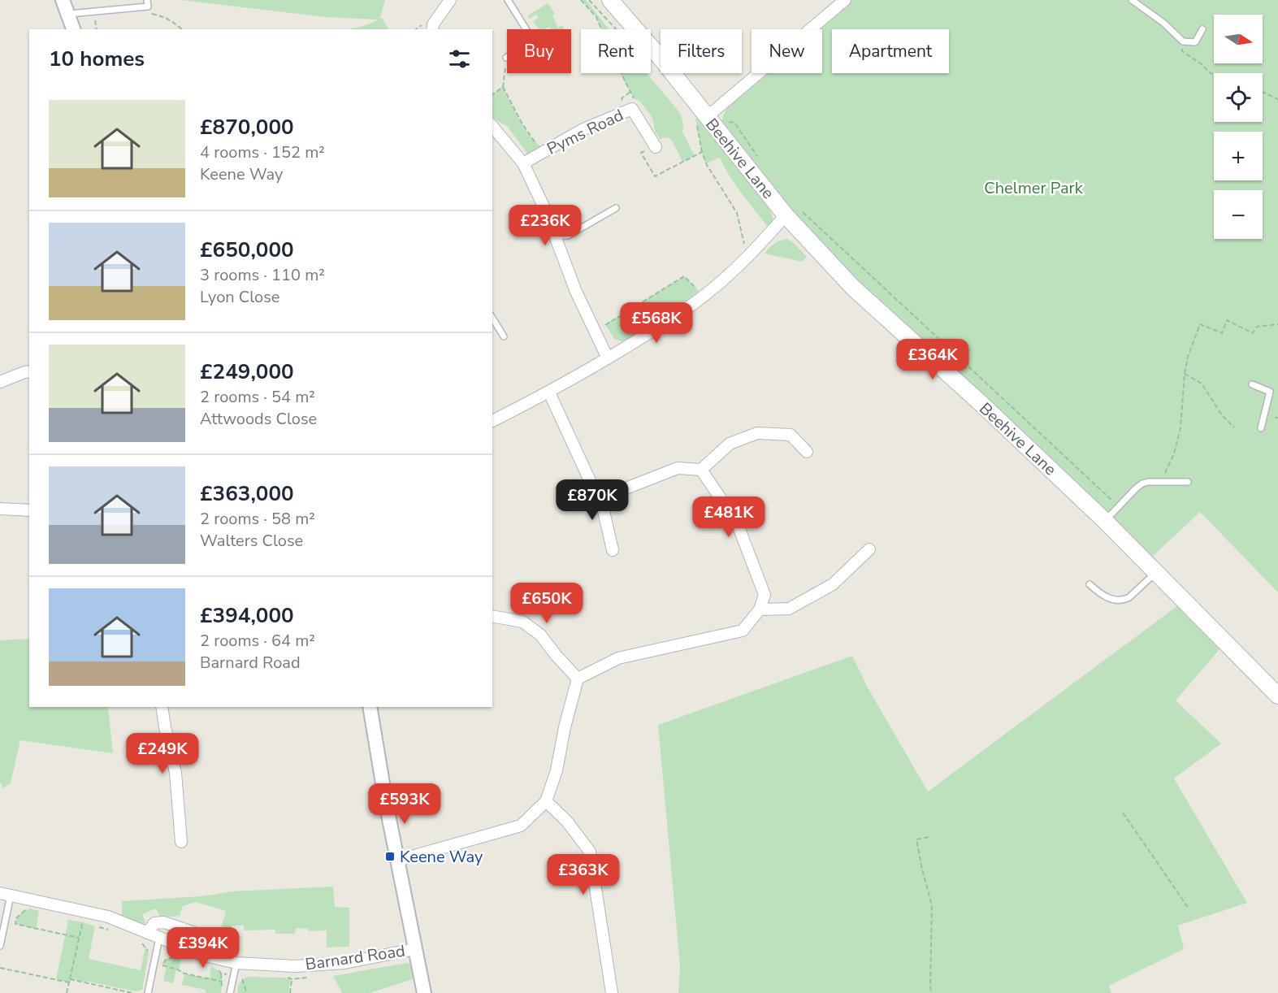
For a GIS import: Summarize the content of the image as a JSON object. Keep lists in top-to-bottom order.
{
  "streets": {
    "main road": ["Beehive Lane"],
    "street": ["Pyms Road", "Barnard Road"]
  },
  "parks": ["Chelmer Park"],
  "places": {
    "transit": ["Keene Way"]
  },
  "north": "right",
  "page": {
    "map_buttons": ["+", "−"],
    "chip": [
      "Buy",
      "Rent",
      "Filters",
      "New",
      "Apartment"
    ],
    "heading": "10 homes",
    "list": [
      {
        "name": "£870,000",
        "note": "4 rooms · 152 m² · Keene Way"
      },
      {
        "name": "£650,000",
        "note": "3 rooms · 110 m² · Lyon Close"
      },
      {
        "name": "£249,000",
        "note": "2 rooms · 54 m² · Attwoods Close"
      },
      {
        "name": "£363,000",
        "note": "2 rooms · 58 m² · Walters Close"
      },
      {
        "name": "£394,000",
        "note": "2 rooms · 64 m² · Barnard Road"
      }
    ],
    "price": [
      "£236K",
      "£568K",
      "£364K",
      "£870K",
      "£481K",
      "£650K",
      "£249K",
      "£593K",
      "£363K",
      "£394K"
    ]
  }
}
